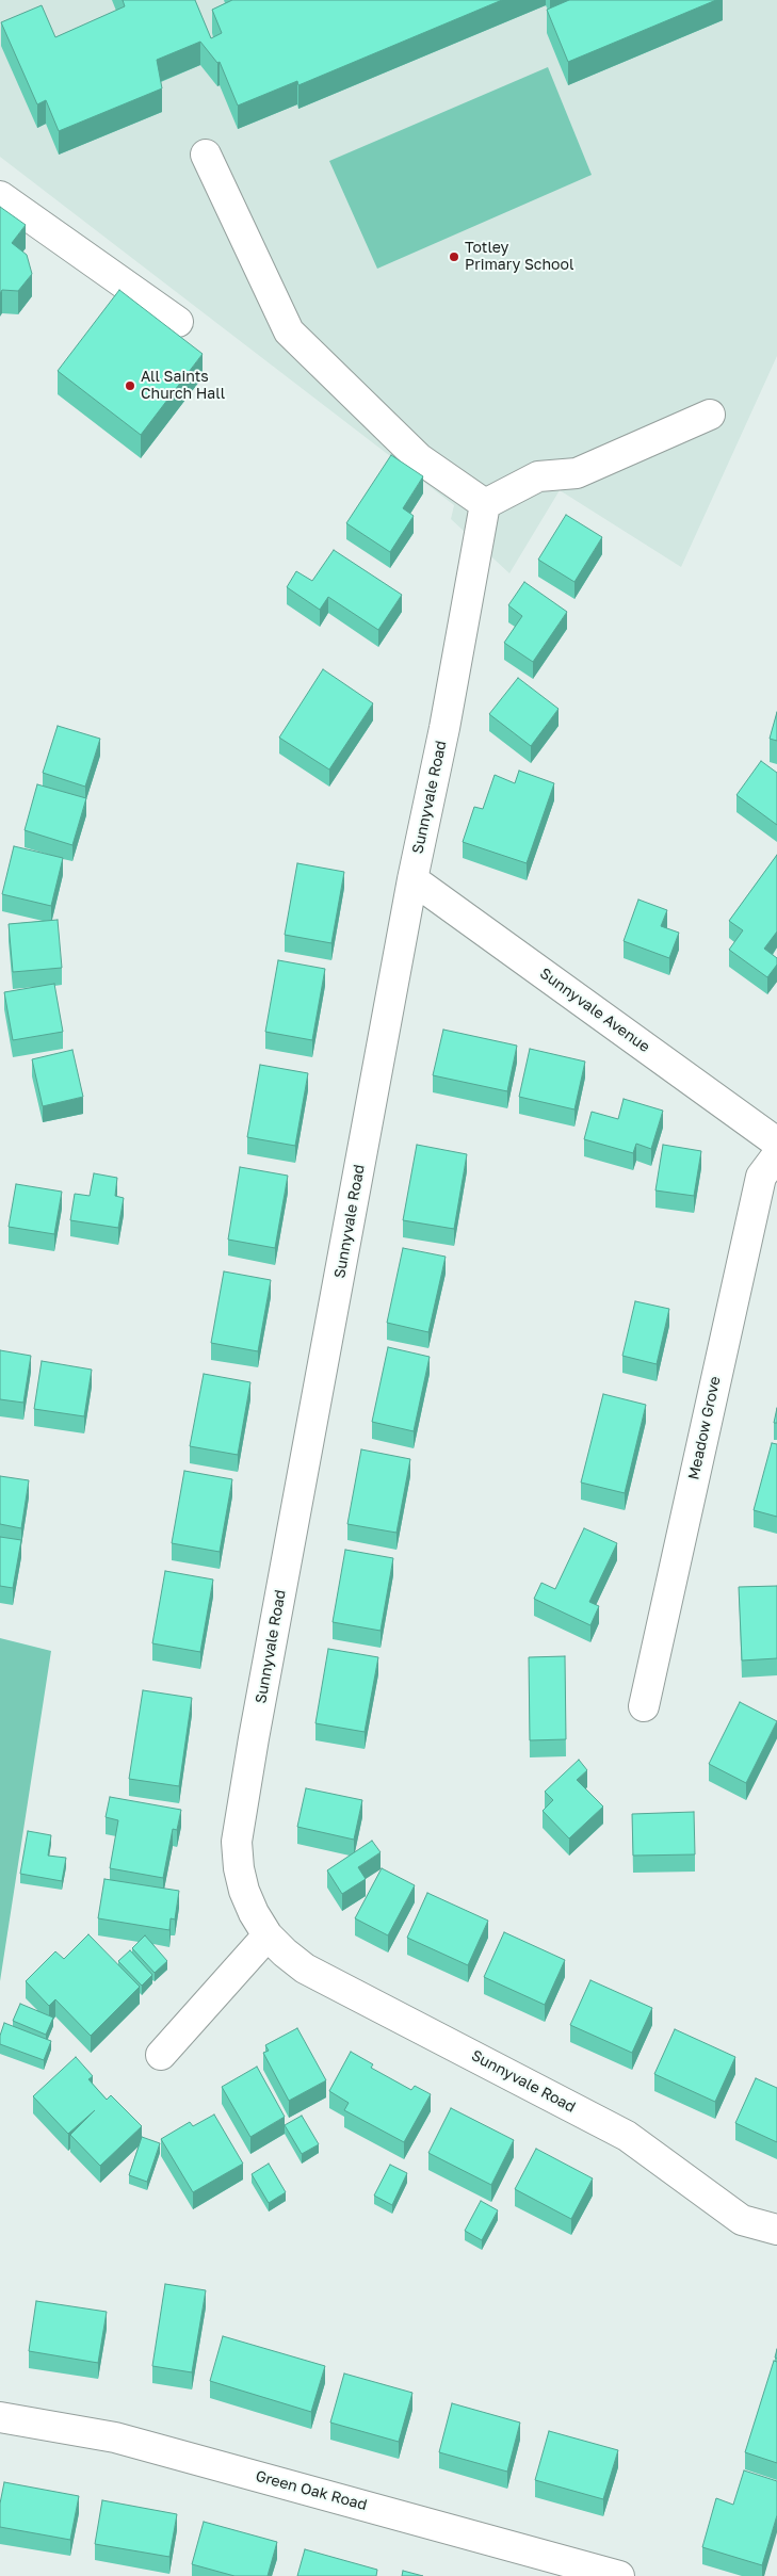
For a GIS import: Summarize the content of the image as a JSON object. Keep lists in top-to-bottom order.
{
  "streets": {
    "street": [
      "Sunnyvale Road",
      "Sunnyvale Avenue",
      "Meadow Grove",
      "Green Oak Road"
    ]
  },
  "crossings": [
    ["Sunnyvale Road", "Sunnyvale Avenue"]
  ],
  "places": ["Totley Primary School", "All Saints Church Hall"]
}
